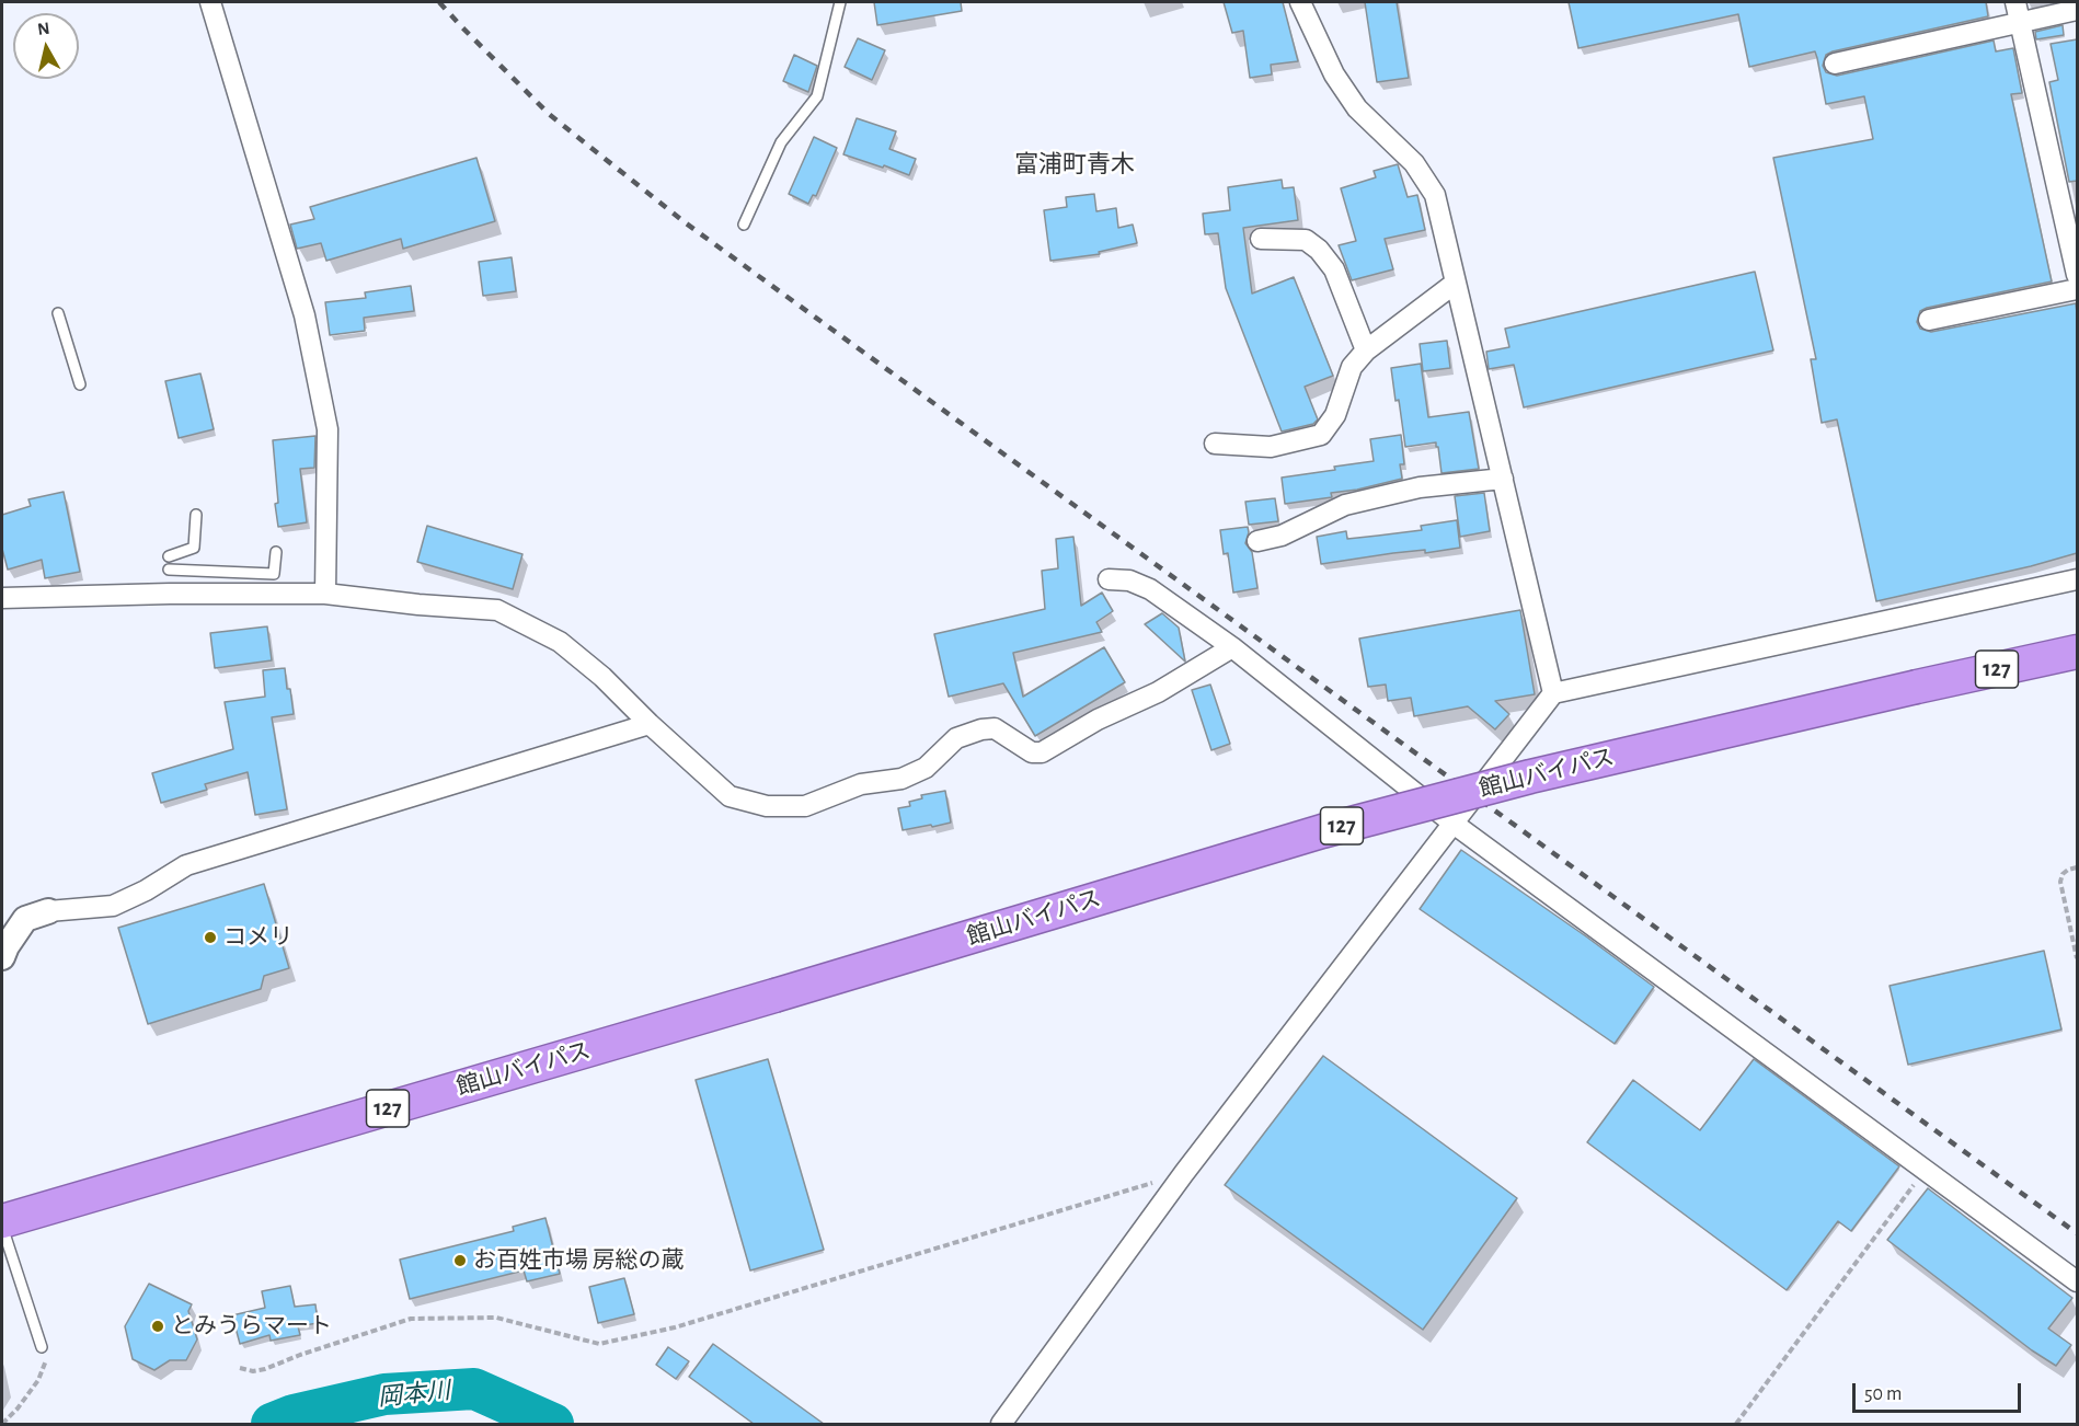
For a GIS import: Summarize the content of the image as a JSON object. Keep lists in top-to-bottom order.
{
  "streets": {
    "highway": ["127", "館山バイパス"]
  },
  "districts": ["富浦町青木"],
  "water": ["岡本川"],
  "places": ["コメリ", "お百姓市場 房総の蔵", "とみうらマート"],
  "scale_bar": "50 m",
  "north": "top"
}
